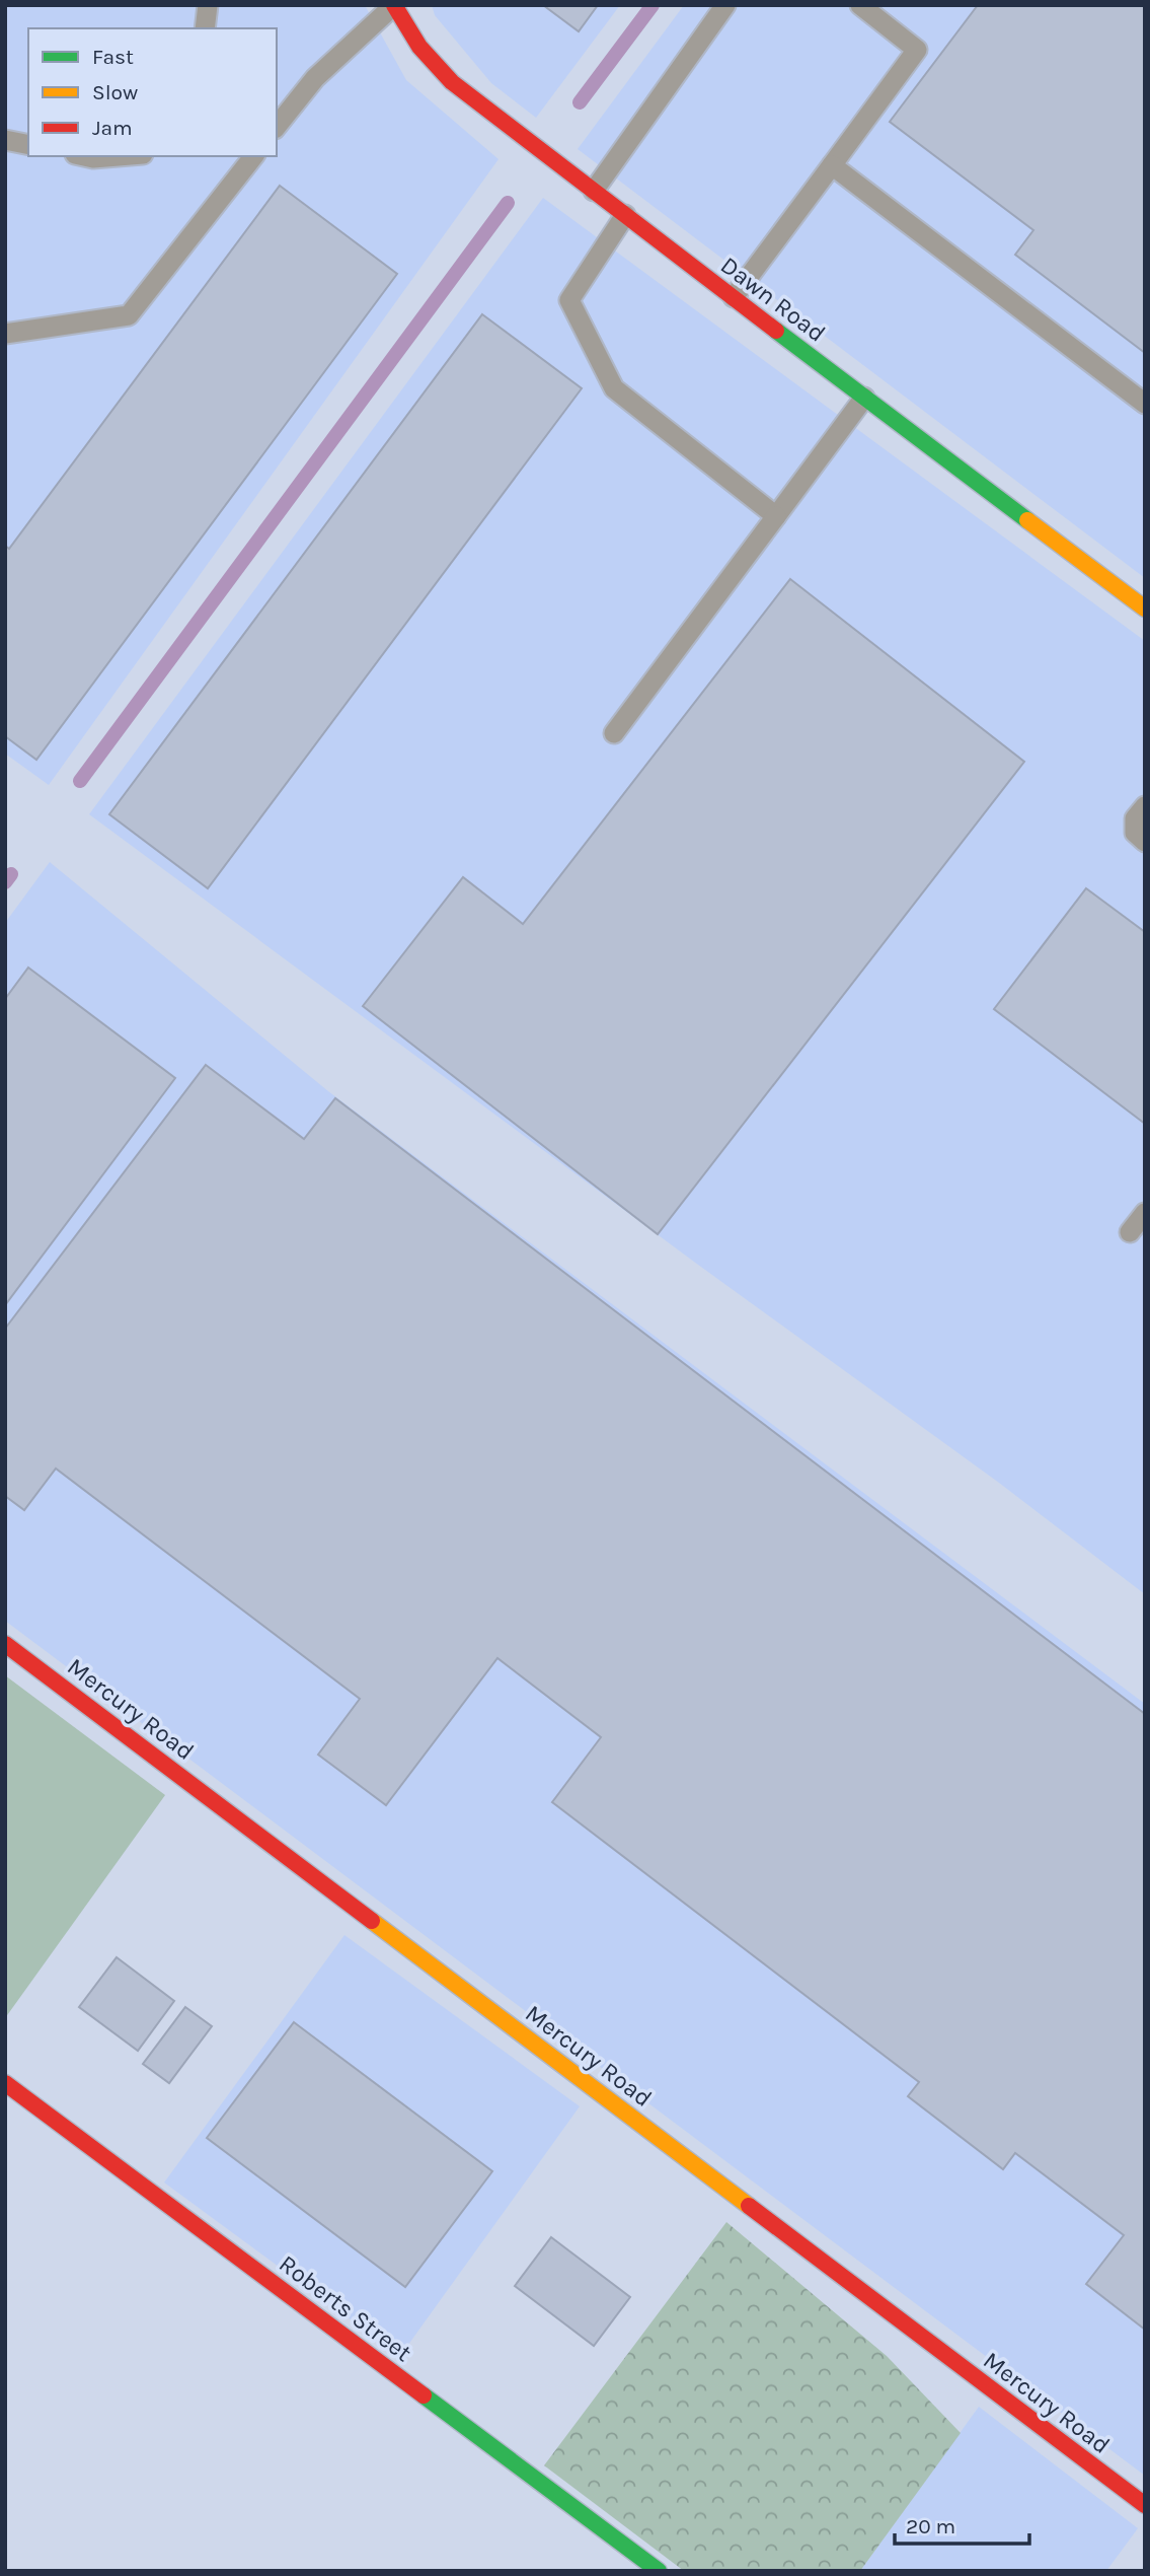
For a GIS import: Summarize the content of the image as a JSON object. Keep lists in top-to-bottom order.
{
  "streets": {
    "street": ["Dawn Road", "Mercury Road", "Roberts Street"]
  },
  "legend": ["Fast", "Slow", "Jam"],
  "scale_bar": "20 m"
}
